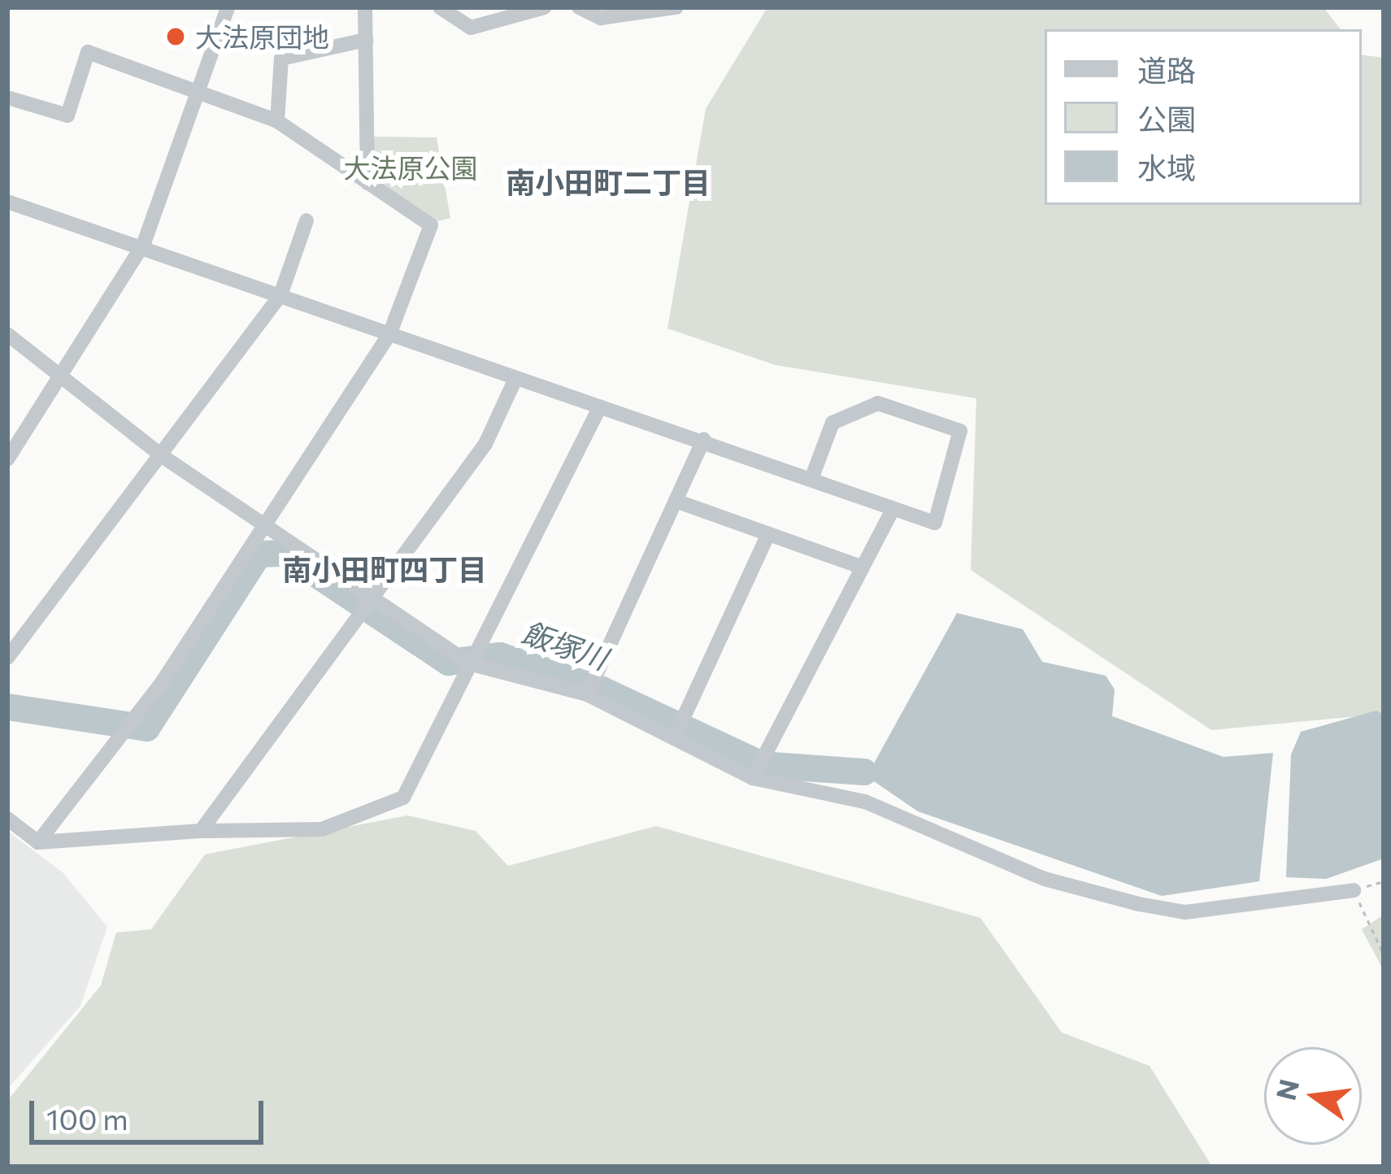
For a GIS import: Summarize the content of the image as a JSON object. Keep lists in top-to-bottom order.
{
  "districts": ["南小田町二丁目", "南小田町四丁目"],
  "water": ["飯塚川"],
  "parks": ["大法原公園"],
  "places": ["大法原団地"],
  "legend": ["道路", "公園", "水域"],
  "scale_bar": "100 m",
  "north": "left"
}
